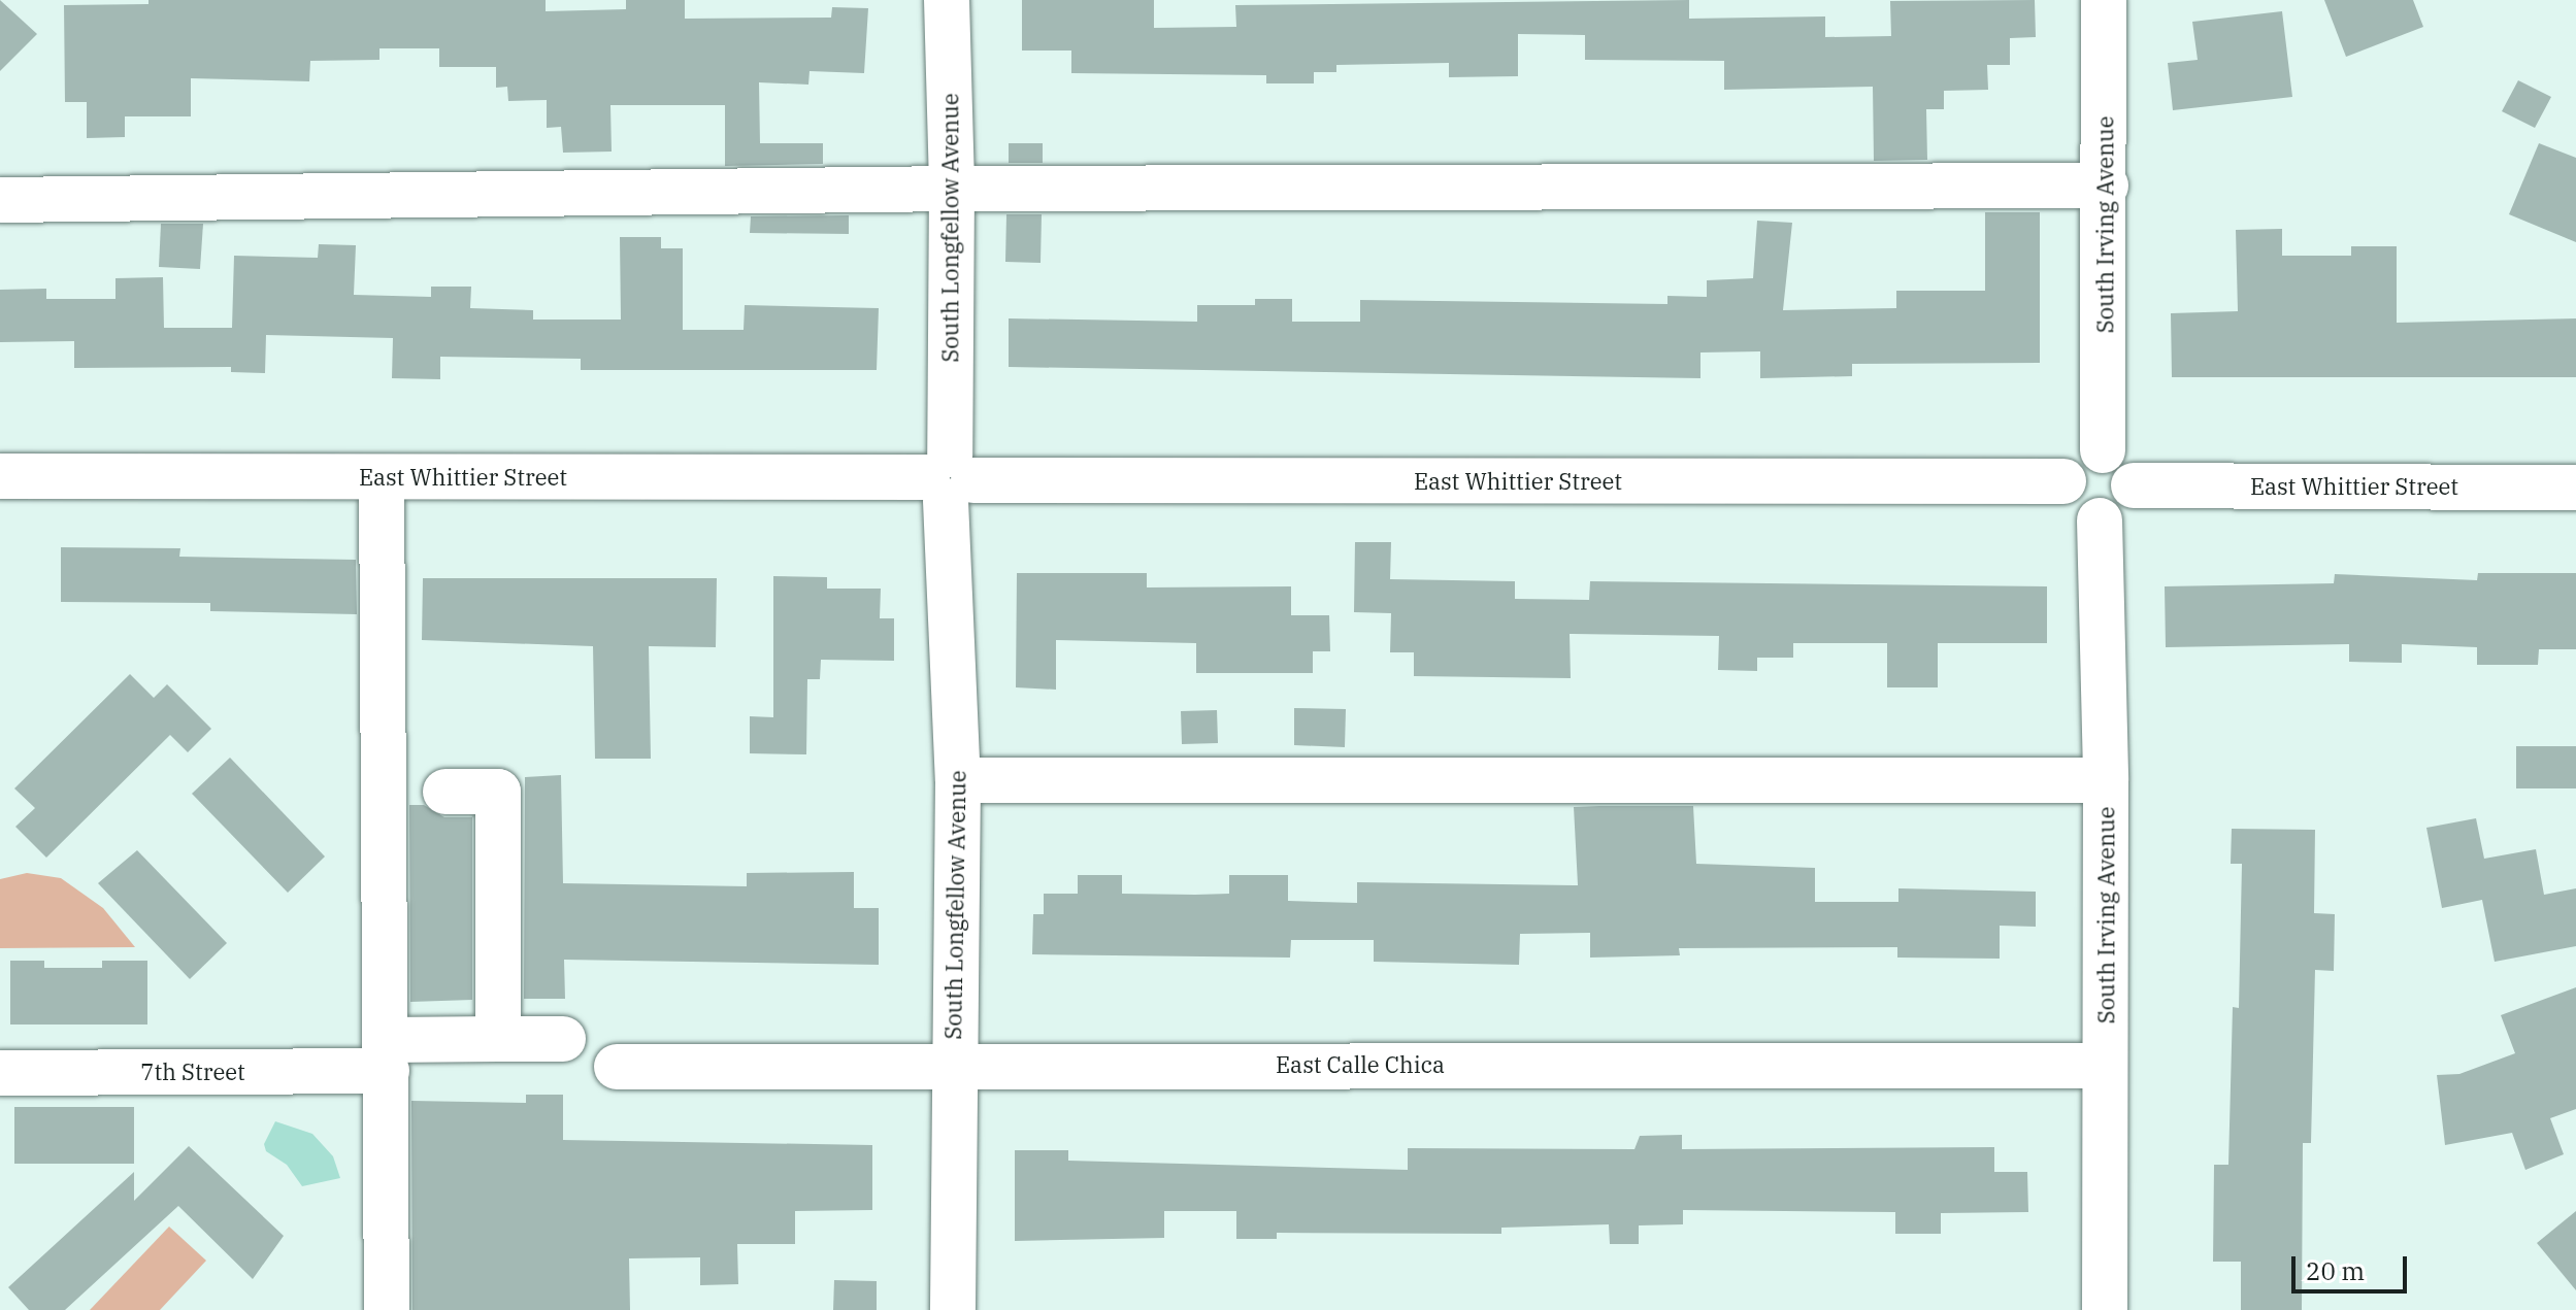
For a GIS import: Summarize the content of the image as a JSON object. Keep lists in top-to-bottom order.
{
  "streets": {
    "street": [
      "South Irving Avenue",
      "South Longfellow Avenue",
      "East Whittier Street",
      "East Calle Chica",
      "7th Street"
    ]
  },
  "crossings": [
    ["South Irving Avenue", "East Whittier Street"],
    ["South Irving Avenue", "East Calle Chica"],
    ["South Longfellow Avenue", "East Whittier Street"],
    ["South Longfellow Avenue", "East Calle Chica"]
  ],
  "scale_bar": "20 m"
}
